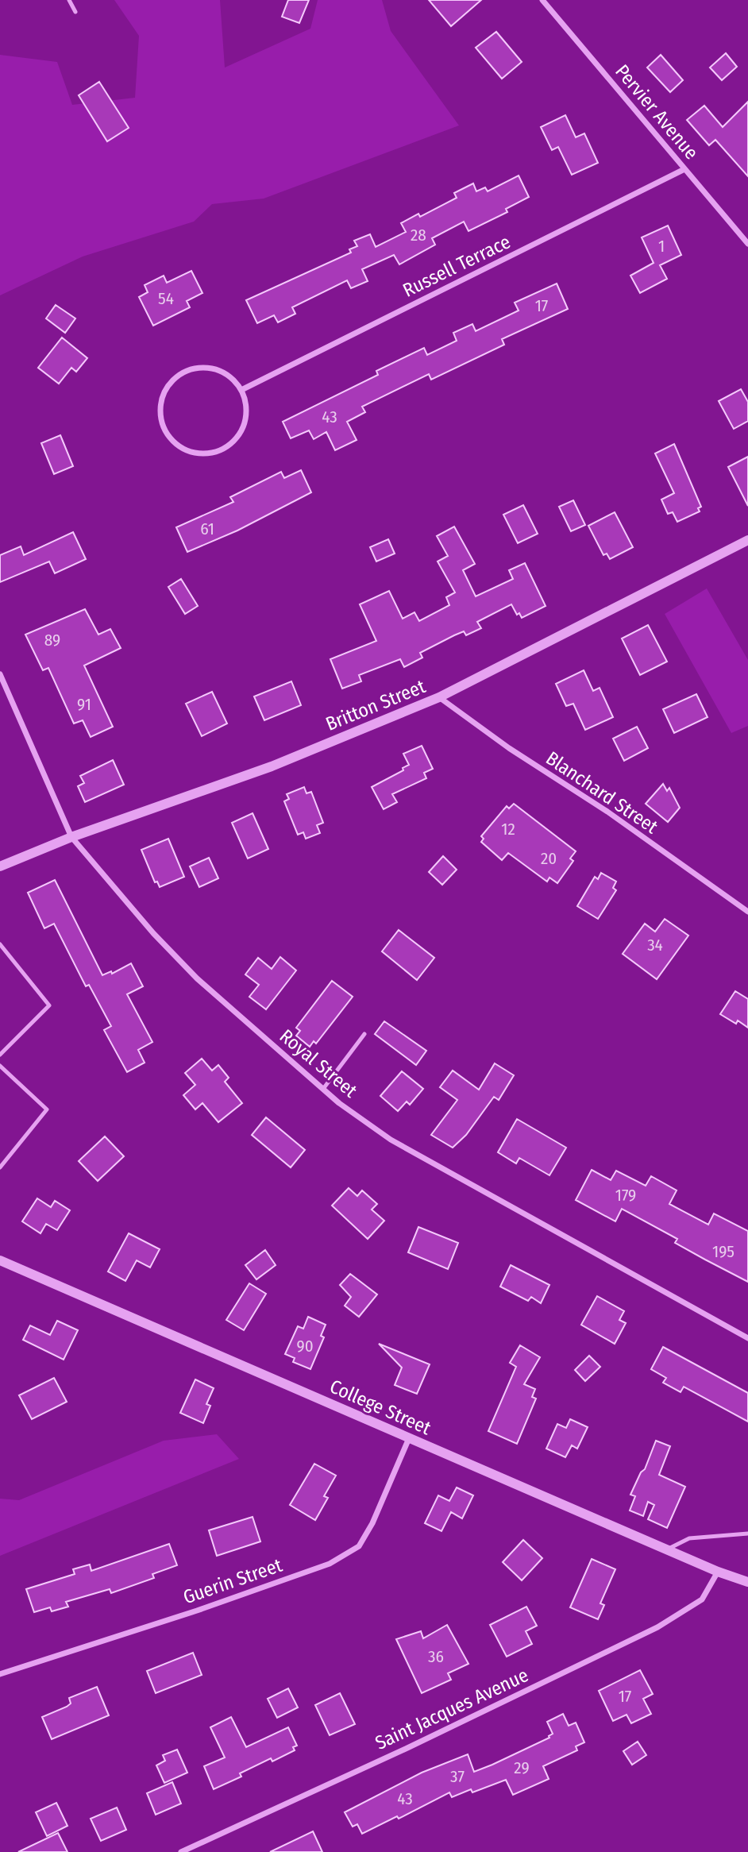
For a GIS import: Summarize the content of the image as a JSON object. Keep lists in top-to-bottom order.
{
  "streets": {
    "street": [
      "Pervier Avenue",
      "Russell Terrace",
      "Britton Street",
      "Blanchard Street",
      "Royal Street",
      "College Street",
      "Guerin Street",
      "Saint Jacques Avenue"
    ]
  },
  "crossings": [
    ["Pervier Avenue", "Russell Terrace"],
    ["Britton Street", "Blanchard Street"],
    ["Britton Street", "Royal Street"],
    ["College Street", "Guerin Street"],
    ["College Street", "Saint Jacques Avenue"]
  ],
  "house_numbers": [
    "28",
    "1",
    "54",
    "17",
    "43",
    "61",
    "89",
    "91",
    "12",
    "20",
    "34",
    "179",
    "195",
    "90",
    "36",
    "17",
    "29",
    "37",
    "43"
  ]
}
